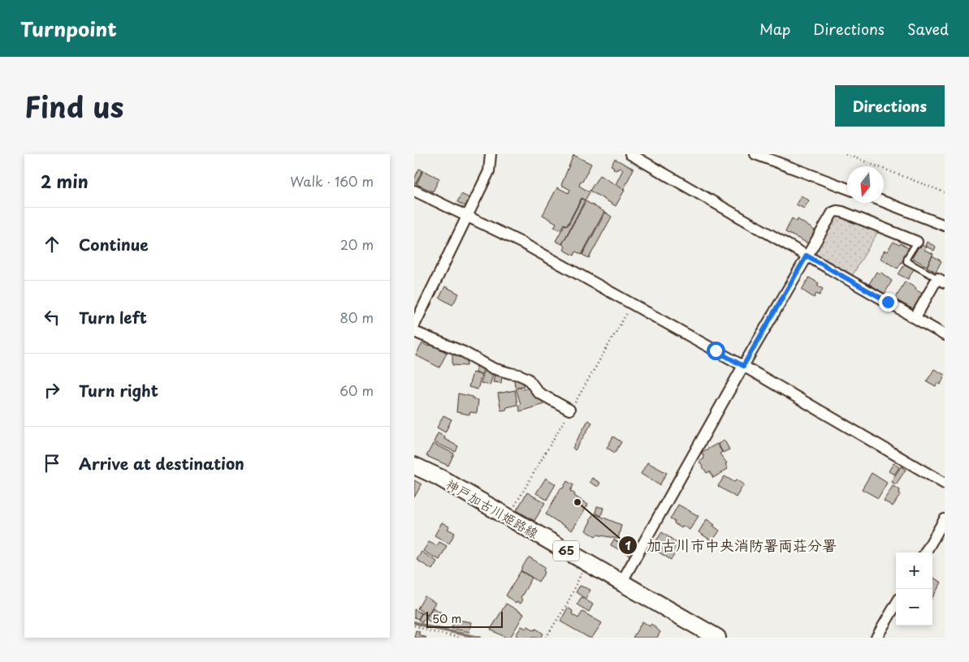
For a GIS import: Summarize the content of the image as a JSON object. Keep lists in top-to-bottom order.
{
  "streets": {
    "main road": ["神戸加古川姫路線", "65"]
  },
  "places": ["加古川市中央消防署両荘分署"],
  "scale_bar": "50 m",
  "north": "bottom",
  "page": {
    "header": "Turnpoint",
    "nav": ["Map", "Directions", "Saved"],
    "title": "Find us",
    "buttons": "Directions",
    "heading": ["2 min", "Walk · 160 m"],
    "list": [
      ["Continue", "20 m"],
      ["Turn left", "80 m"],
      ["Turn right", "60 m"],
      "Arrive at destination"
    ],
    "map_buttons": ["+", "−"],
    "scale": "50 m"
  }
}
